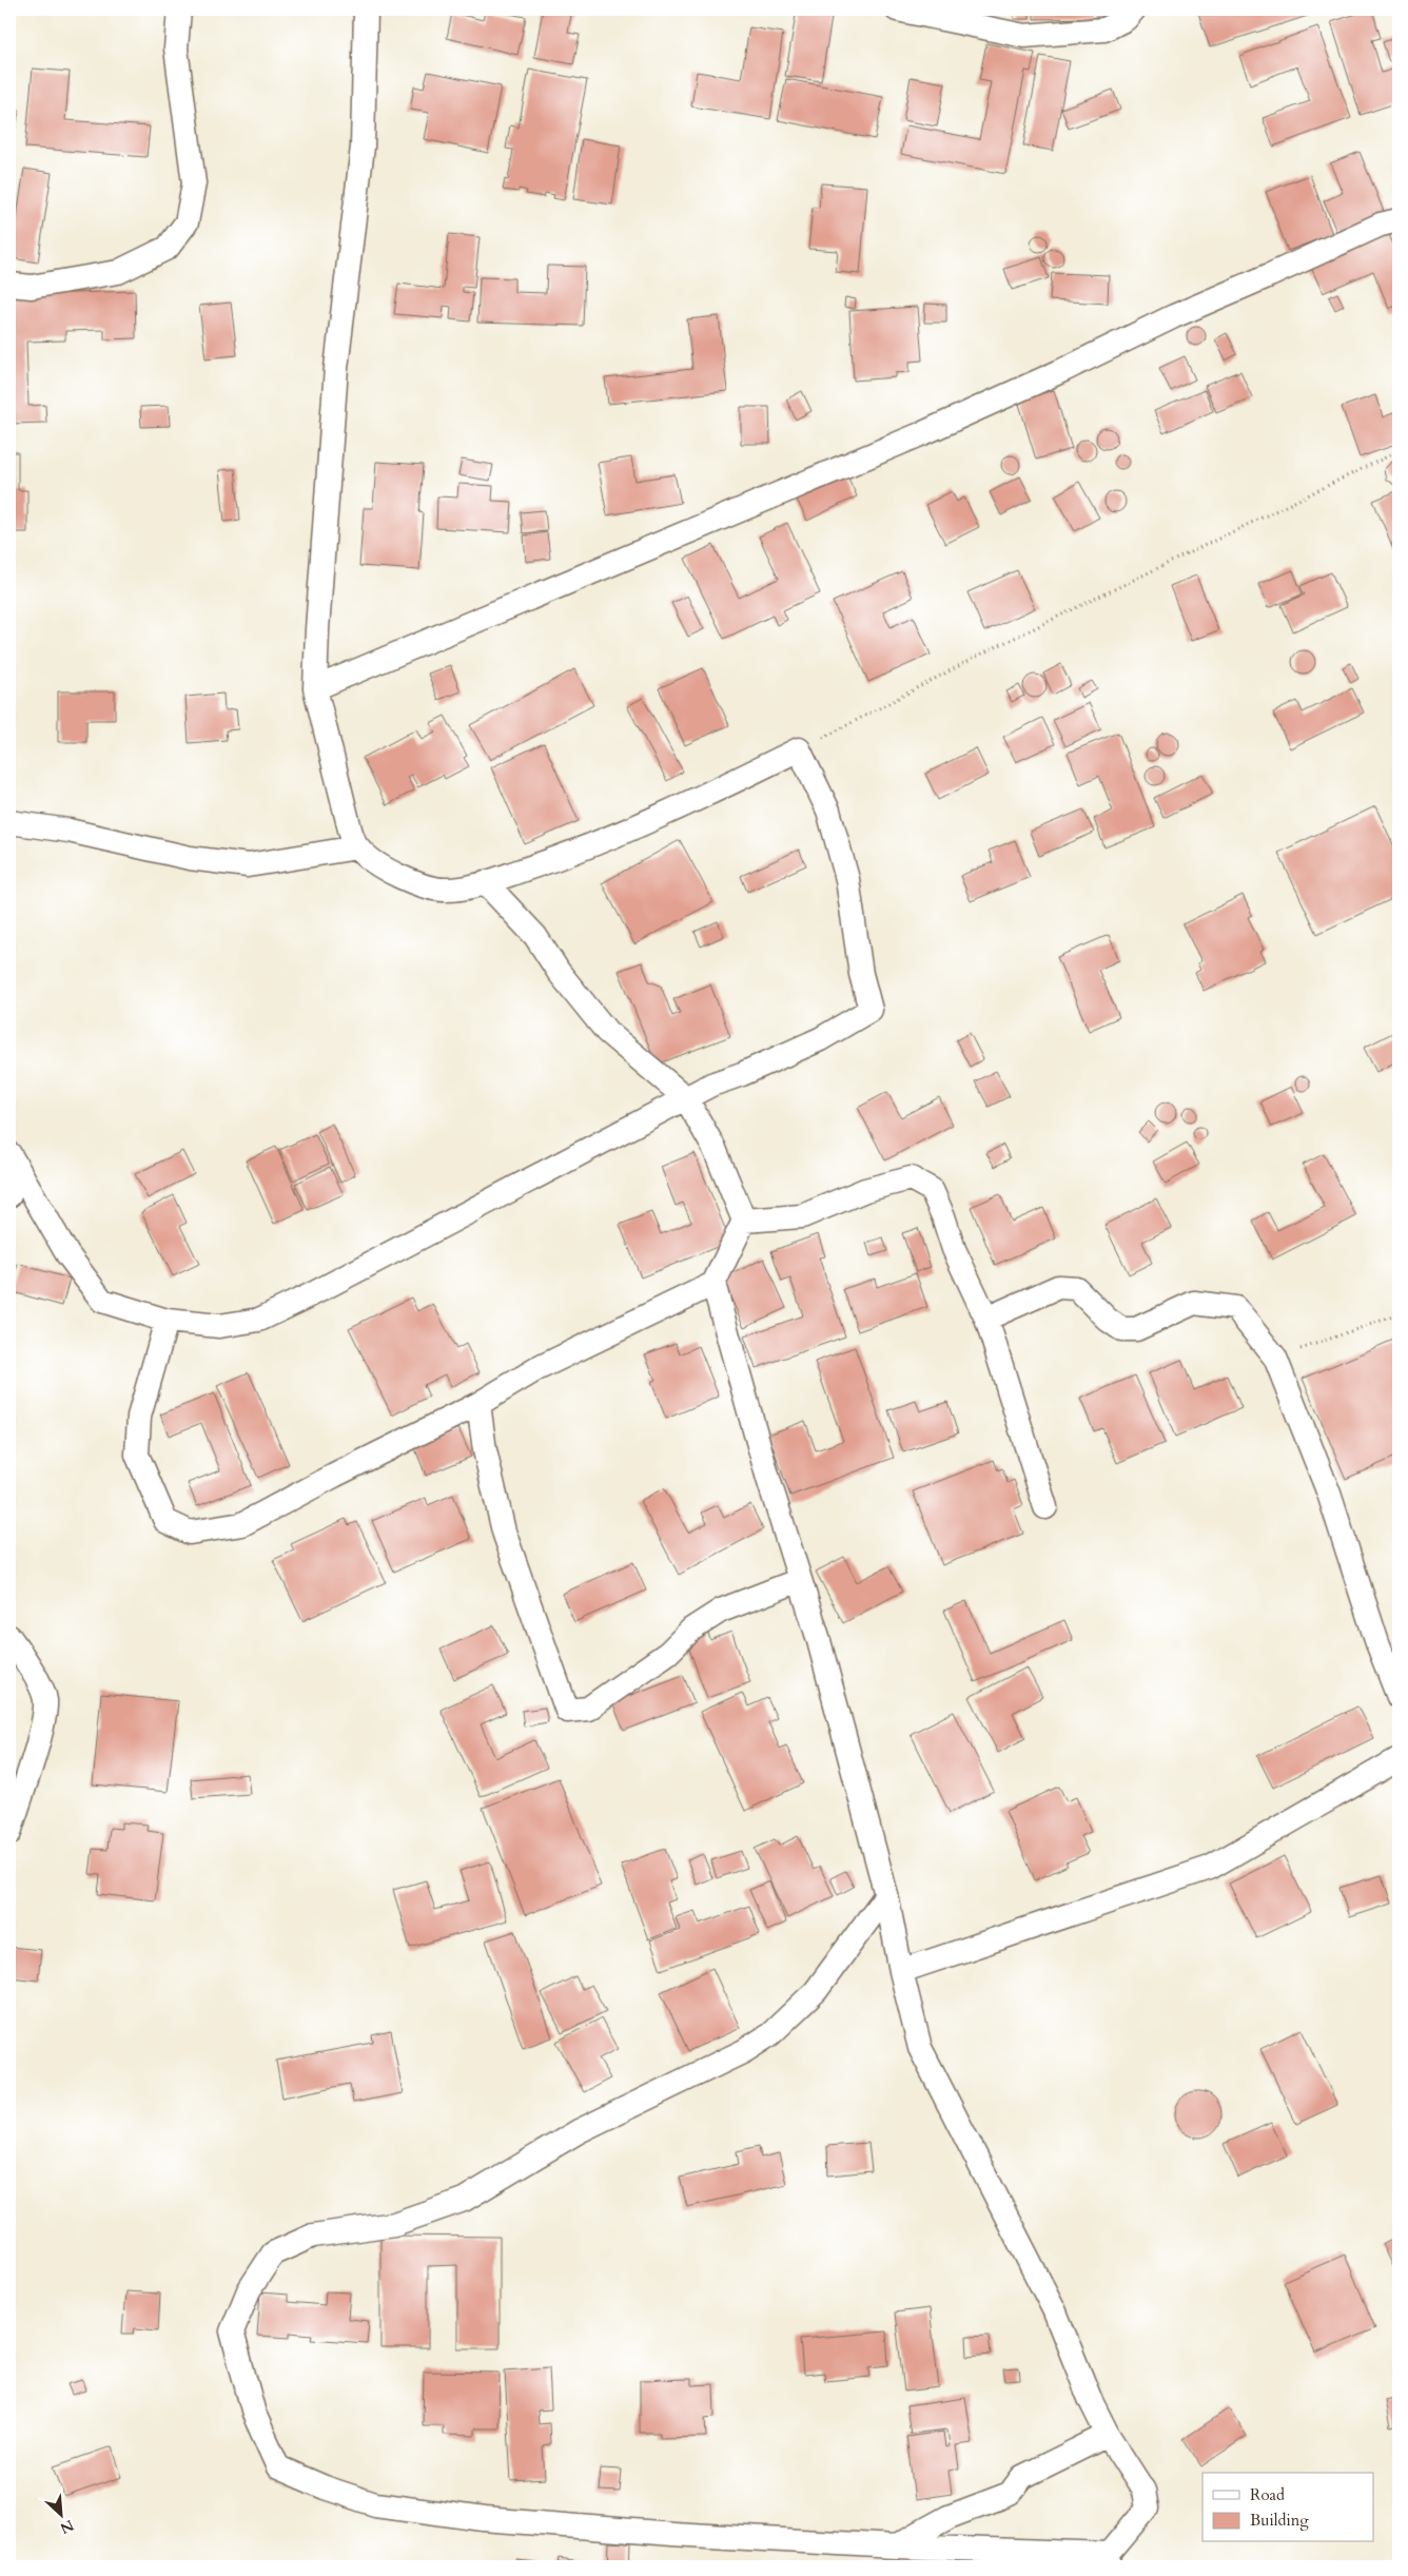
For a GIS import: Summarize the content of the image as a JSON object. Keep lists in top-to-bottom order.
{
  "legend": ["Road", "Building"],
  "north": "bottom right"
}
